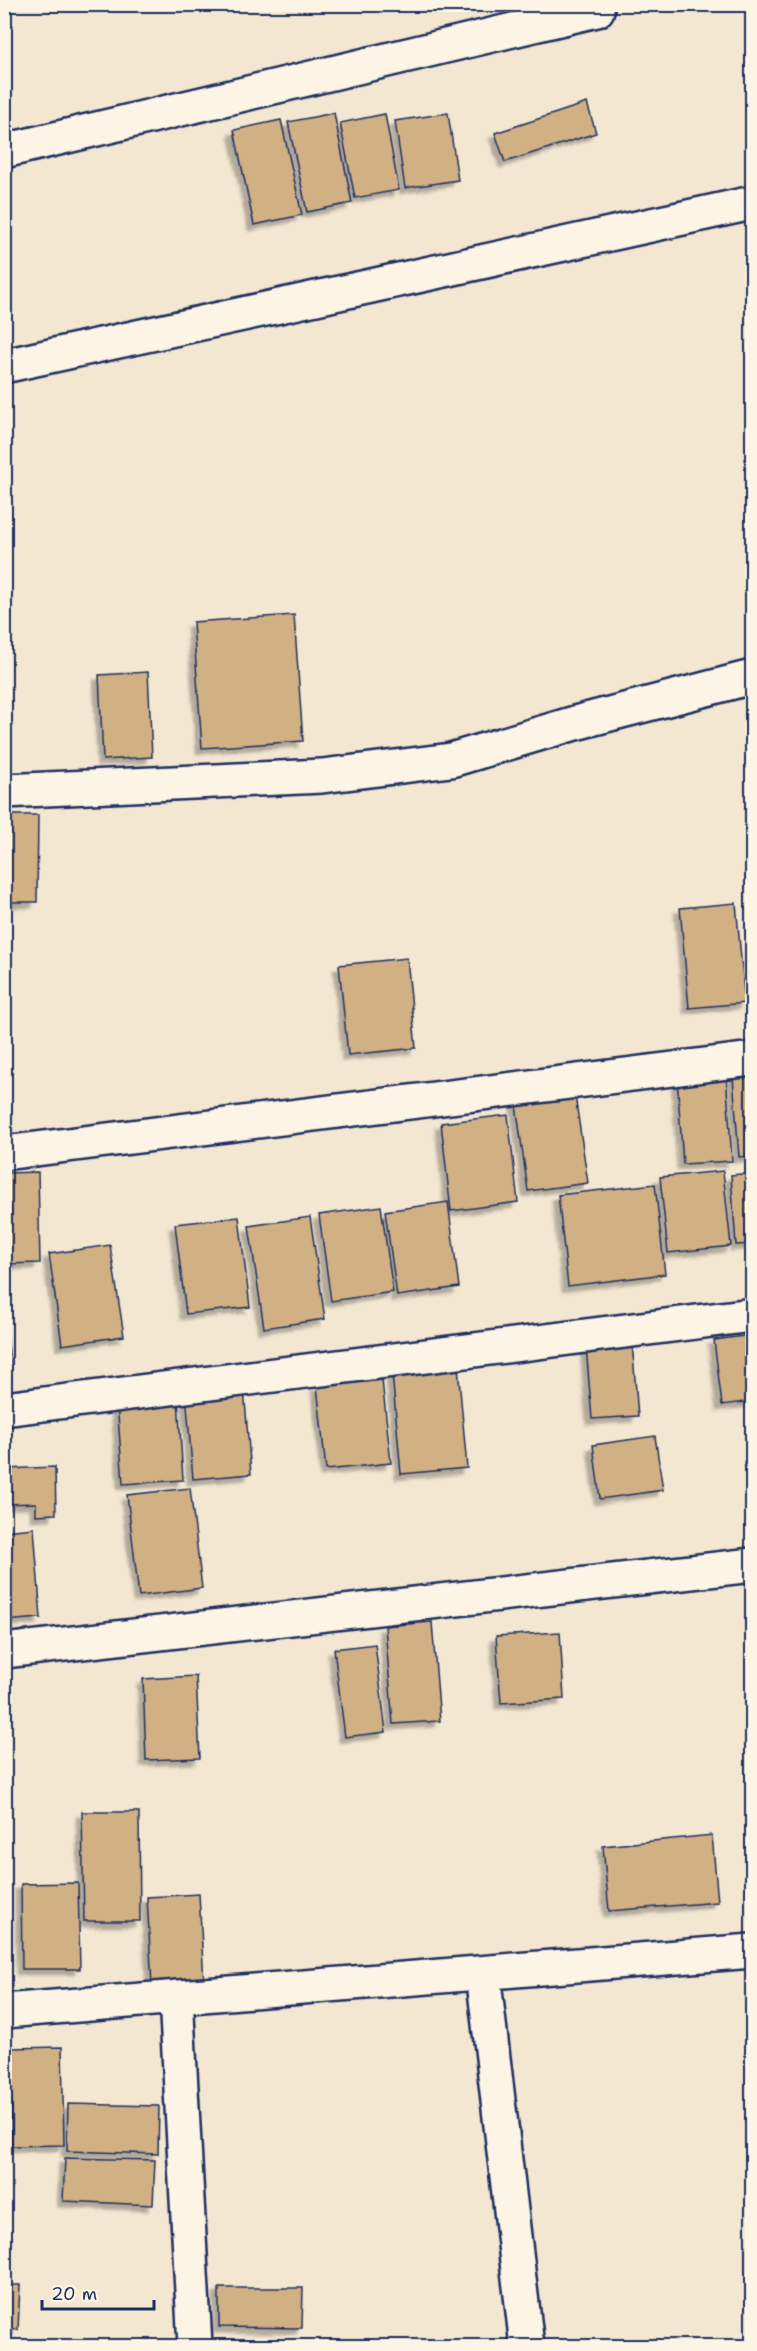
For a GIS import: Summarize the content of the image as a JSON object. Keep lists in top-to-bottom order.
{
  "scale_bar": "20 m"
}
